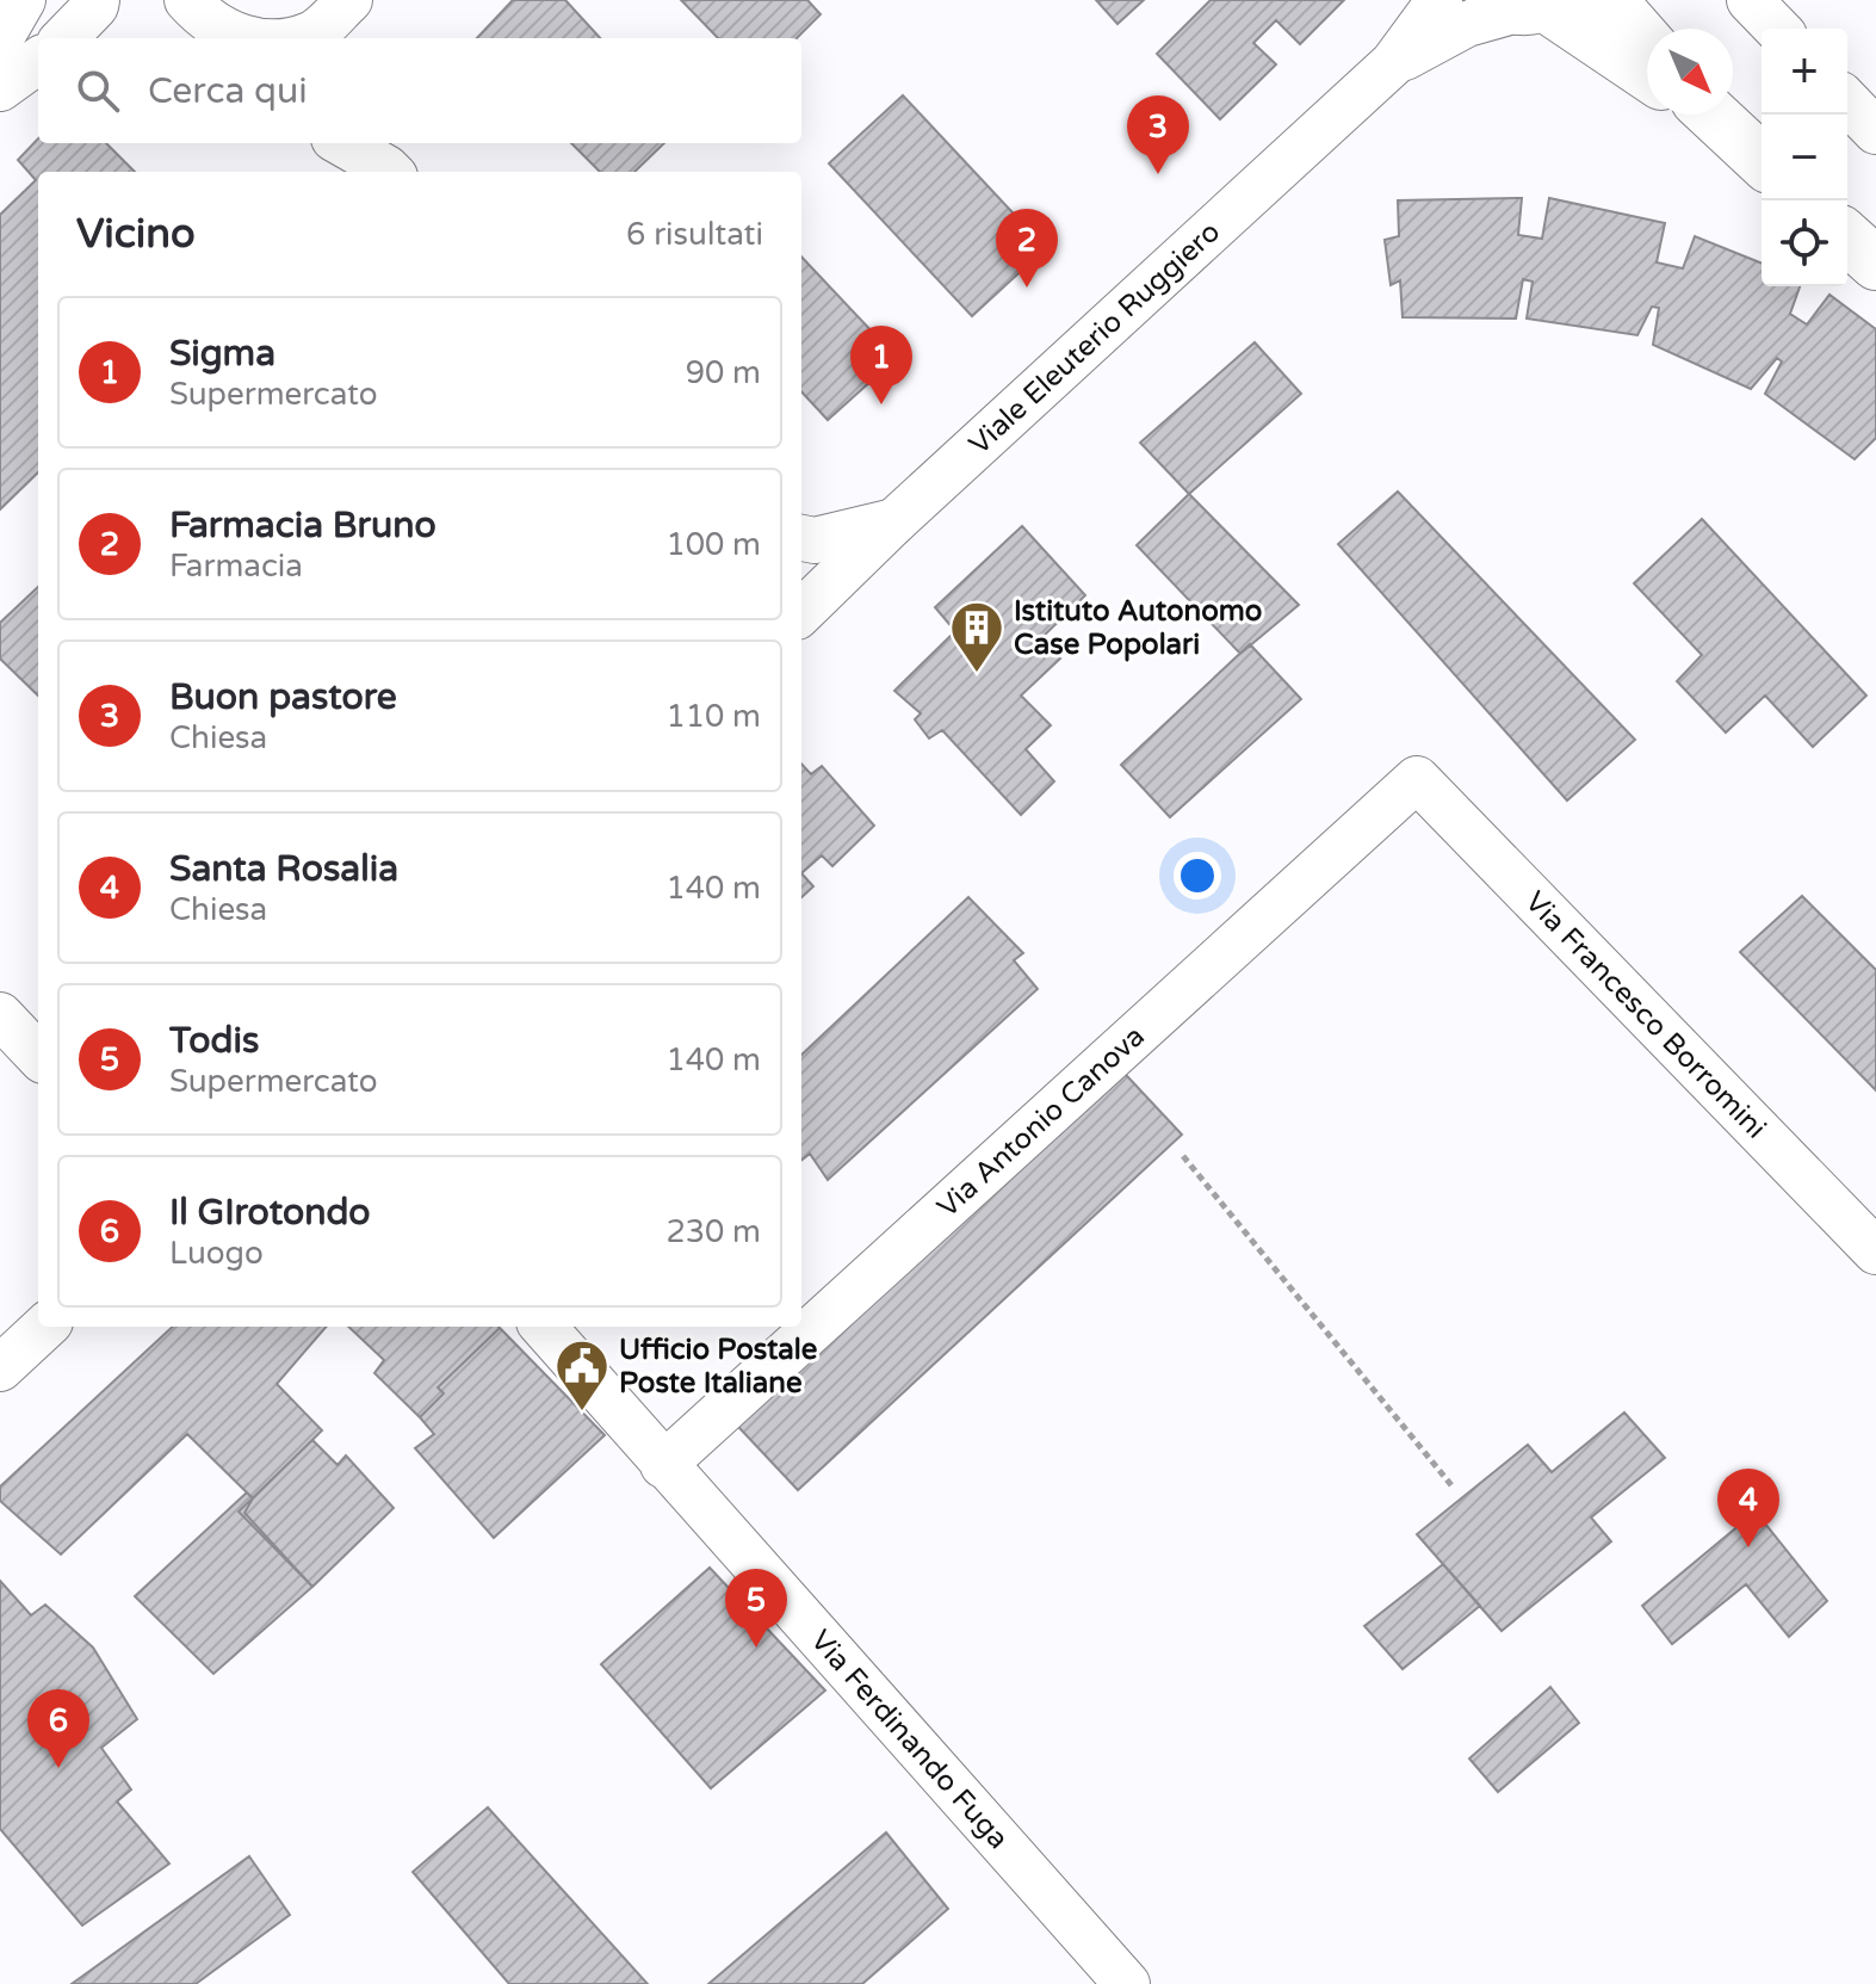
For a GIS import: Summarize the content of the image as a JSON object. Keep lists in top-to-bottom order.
{
  "streets": {
    "street": [
      "Viale Eleuterio Ruggiero",
      "Via Francesco Borromini",
      "Via Antonio Canova",
      "Via Ferdinando Fuga"
    ]
  },
  "crossings": [
    ["Via Francesco Borromini", "Via Antonio Canova"],
    ["Via Antonio Canova", "Via Ferdinando Fuga"]
  ],
  "places": {
    "building": ["Istituto Autonomo Case Popolari"],
    "public building": ["Ufficio Postale Poste Italiane"]
  },
  "north": "bottom right",
  "page": {
    "map_buttons": ["+", "−"],
    "search": "Cerca qui",
    "pins": [
      "3",
      "2",
      "1",
      "4",
      "5",
      "6"
    ],
    "heading": ["Vicino", "6 risultati"],
    "list": [
      {
        "mark": "1",
        "name": "Sigma",
        "note": "Supermercato",
        "value": "90 m"
      },
      {
        "mark": "2",
        "name": "Farmacia Bruno",
        "note": "Farmacia",
        "value": "100 m"
      },
      {
        "mark": "3",
        "name": "Buon pastore",
        "note": "Chiesa",
        "value": "110 m"
      },
      {
        "mark": "4",
        "name": "Santa Rosalia",
        "note": "Chiesa",
        "value": "140 m"
      },
      {
        "mark": "5",
        "name": "Todis",
        "note": "Supermercato",
        "value": "140 m"
      },
      {
        "mark": "6",
        "name": "Il GIrotondo",
        "note": "Luogo",
        "value": "230 m"
      }
    ]
  }
}
